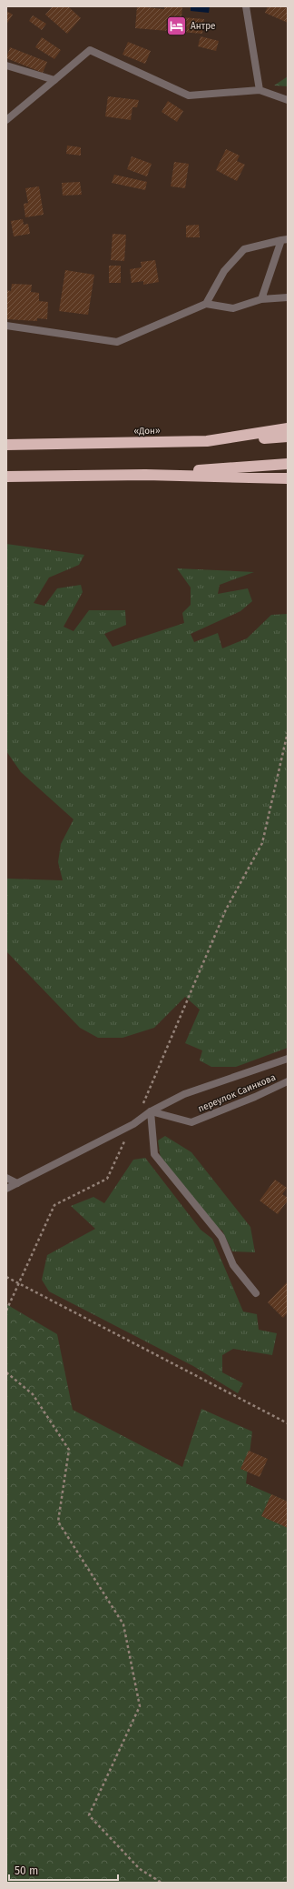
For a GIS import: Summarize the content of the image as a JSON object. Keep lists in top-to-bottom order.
{
  "streets": {
    "highway": ["«Дон»"],
    "street": ["переулок Саинкова"]
  },
  "places": {
    "hotel": ["Антре"]
  },
  "scale_bar": "50 m"
}
